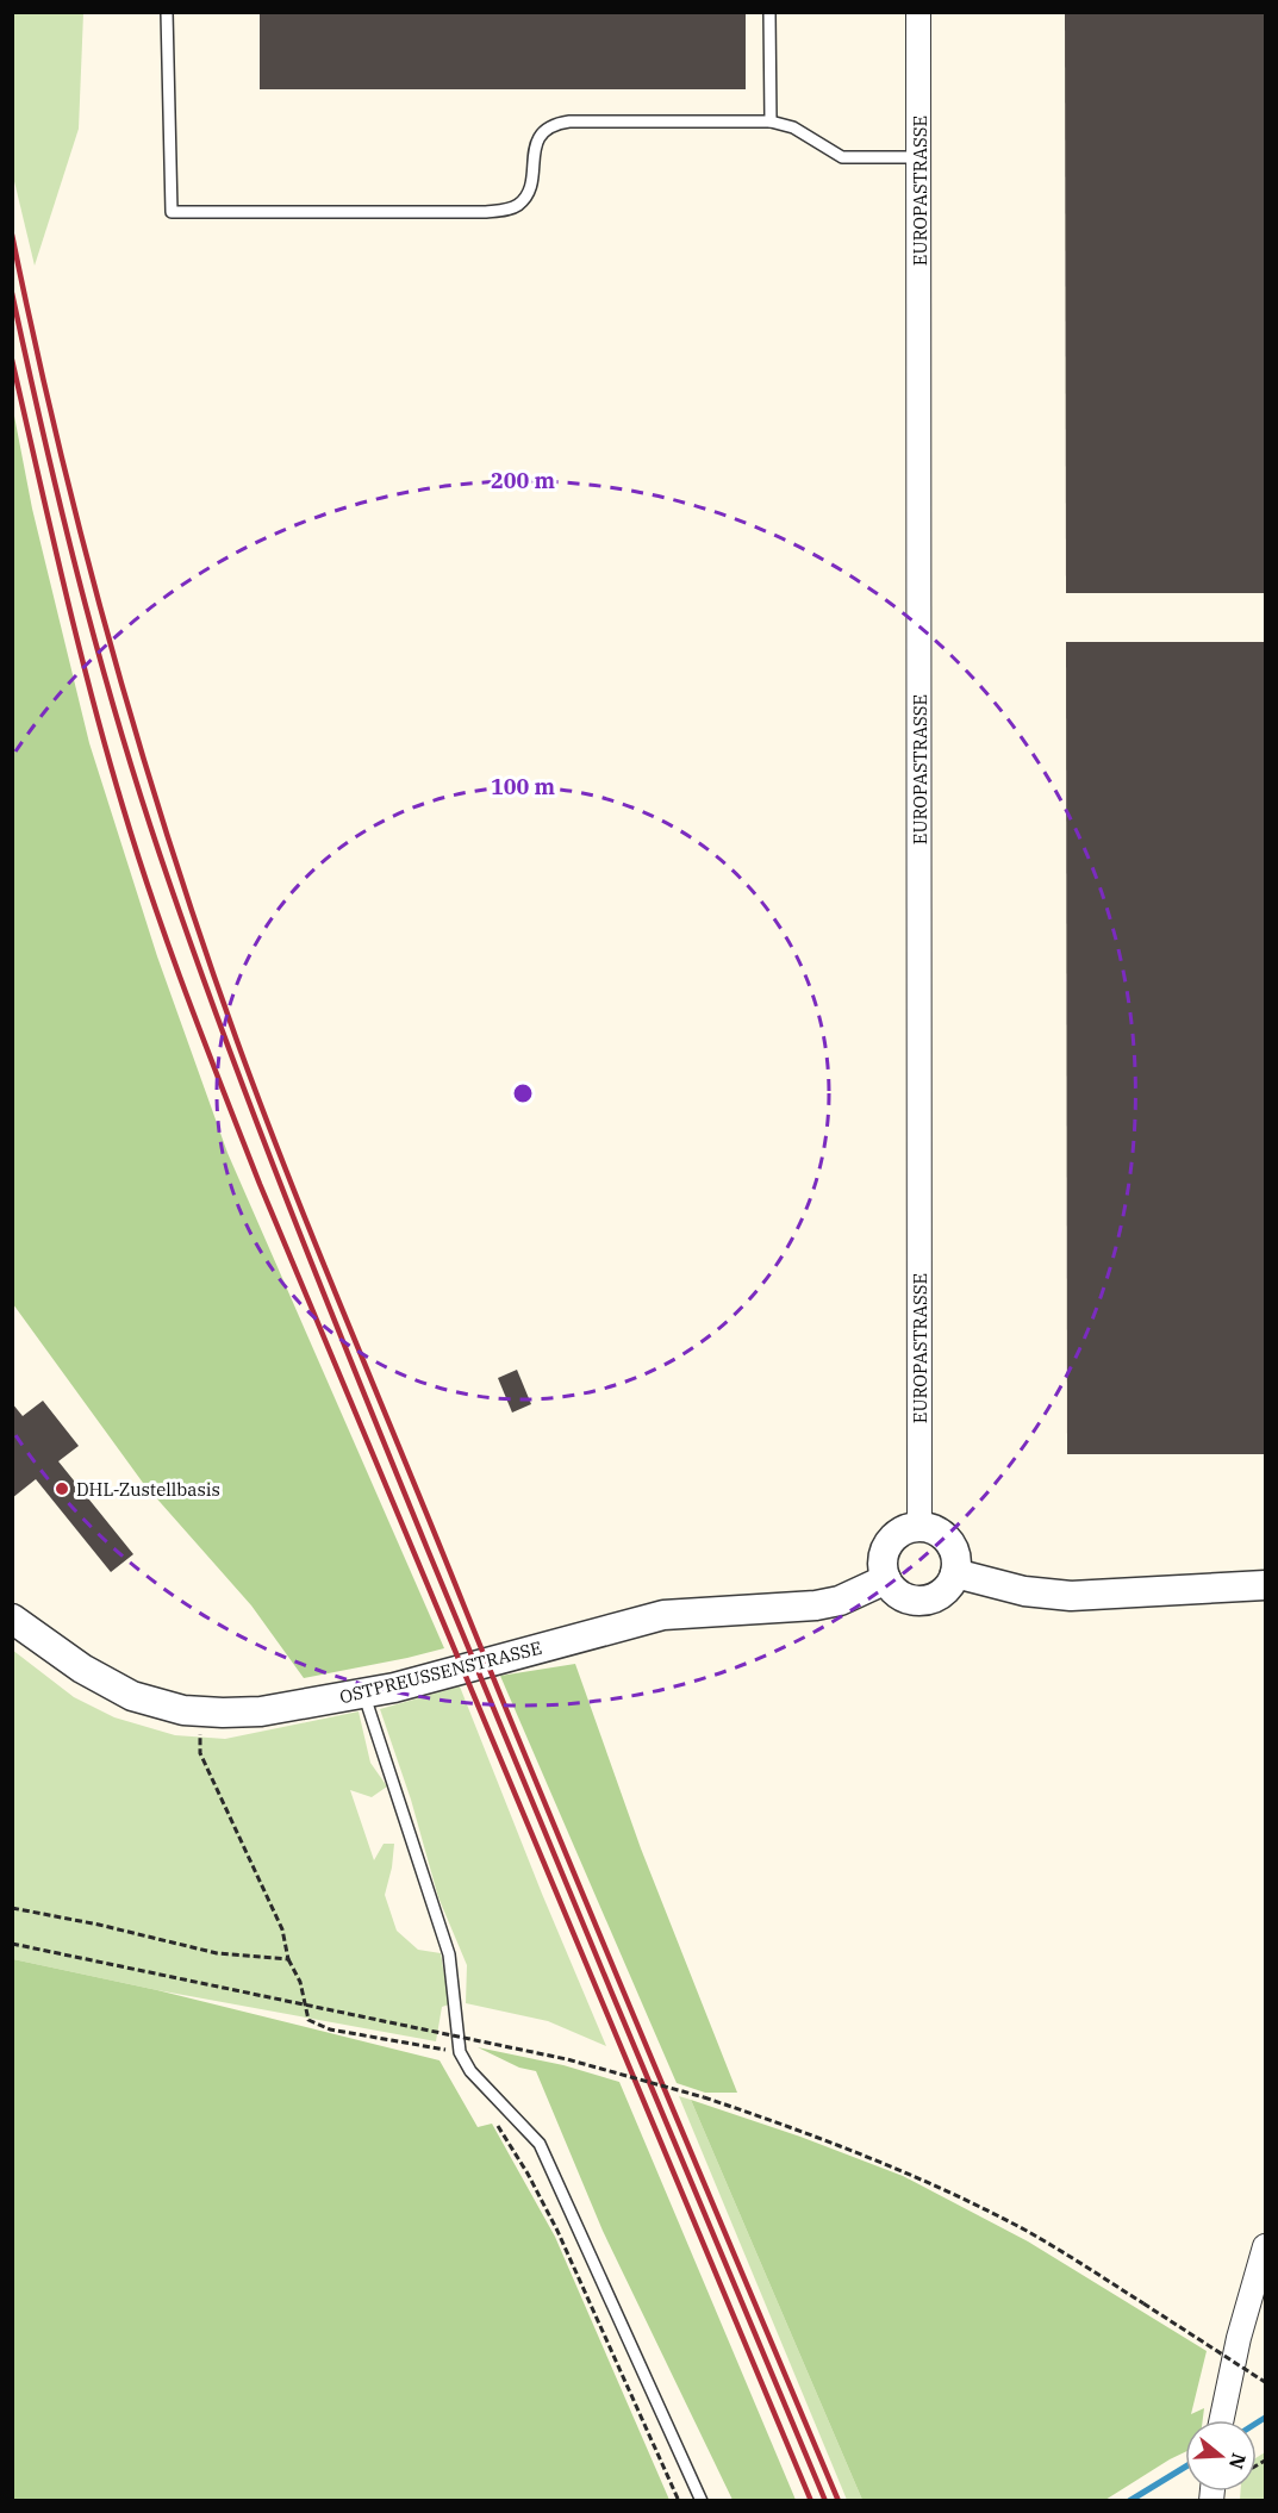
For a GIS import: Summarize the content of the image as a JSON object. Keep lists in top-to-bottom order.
{
  "streets": {
    "street": ["EUROPASTRASSE", "OSTPREUSSENSTRASSE"]
  },
  "crossings": [
    ["EUROPASTRASSE", "OSTPREUSSENSTRASSE"]
  ],
  "places": ["DHL-Zustellbasis"],
  "north": "right",
  "rings": ["200 m", "100 m"]
}
